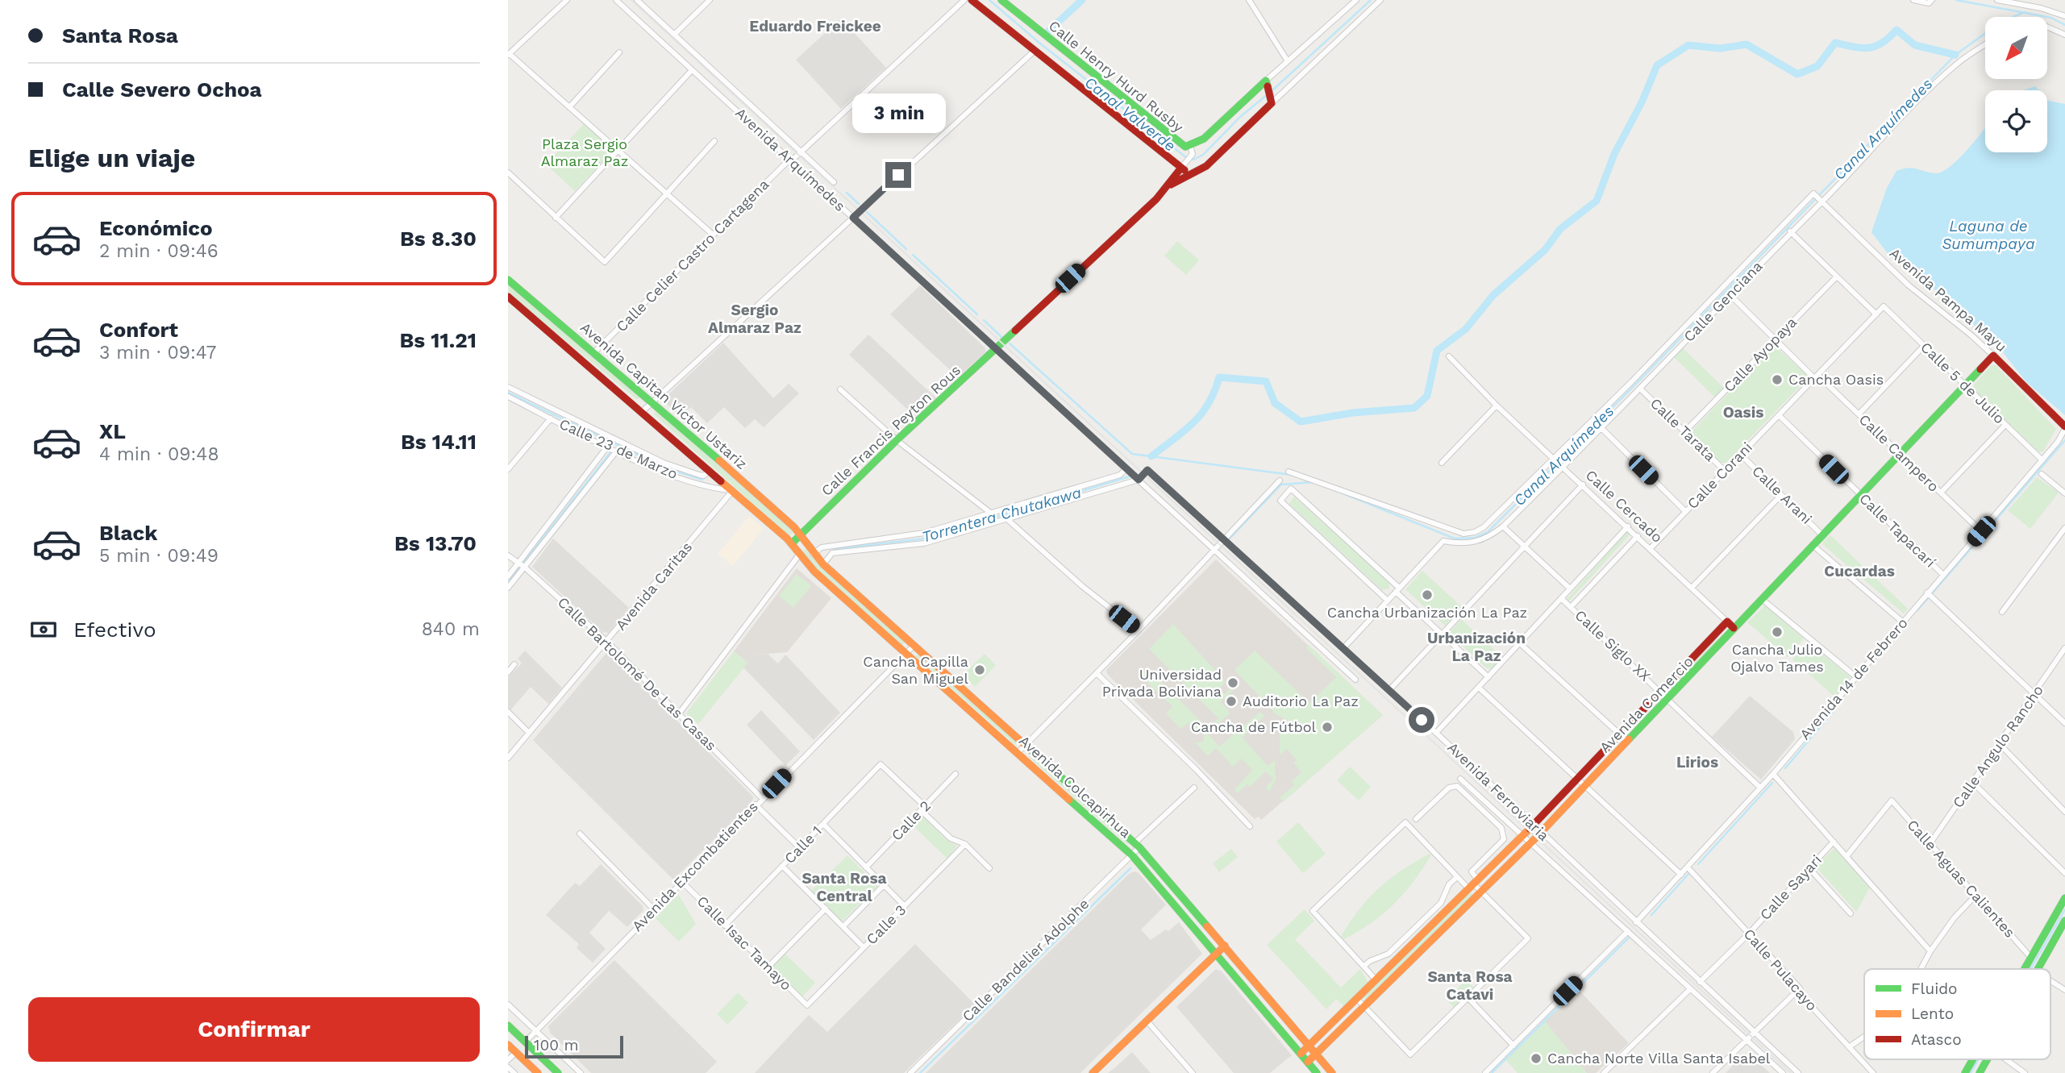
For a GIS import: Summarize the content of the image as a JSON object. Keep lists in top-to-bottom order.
{
  "streets": {
    "main road": [
      "Calle Henry Hurd Rusby",
      "Avenida Pampa Mayu",
      "Avenida Capitan Víctor Ustariz",
      "Calle Francis Peyton Rous",
      "Calle Cercado",
      "Avenida Comercio",
      "Avenida Colcapirhua"
    ],
    "street": [
      "Avenida Arquímedes",
      "Calle Celier Castro Cartagena",
      "Calle Genciana",
      "Calle Ayopaya",
      "Calle 5 de Julio",
      "Calle Tarata",
      "Calle 23 de Marzo",
      "Calle Campero",
      "Calle Corani",
      "Calle Arani",
      "Calle Tapacarí",
      "Avenida Caritas",
      "Calle Siglo XX",
      "Calle Bartolomé De Las Casas",
      "Avenida 14 de Febrero",
      "Calle Angulo Rancho",
      "Avenida Ferroviaria",
      "Calle 2",
      "Calle 1",
      "Avenida Excombatientes",
      "Calle Aguas Calientes",
      "Calle Sayari",
      "Calle 3",
      "Calle Isac Tamayo",
      "Calle Bandelier Adolphe",
      "Calle Pulacayo"
    ]
  },
  "crossings": [
    ["Avenida Arquímedes", "Calle Celier Castro Cartagena"],
    ["Avenida Arquímedes", "Calle Francis Peyton Rous"],
    ["Avenida Arquímedes", "Avenida Ferroviaria"],
    ["Calle Celier Castro Cartagena", "Avenida Capitan Víctor Ustariz"],
    ["Avenida Pampa Mayu", "Calle Genciana"],
    ["Avenida Pampa Mayu", "Avenida 14 de Febrero"],
    ["Avenida Pampa Mayu", "Avenida Comercio"],
    ["Calle Genciana", "Calle Tarata"],
    ["Calle Genciana", "Calle Campero"],
    ["Calle Genciana", "Calle Cercado"],
    ["Calle Ayopaya", "Calle Tarata"],
    ["Calle Ayopaya", "Calle Campero"],
    ["Calle 5 de Julio", "Calle Corani"],
    ["Calle 5 de Julio", "Avenida 14 de Febrero"],
    ["Calle 5 de Julio", "Avenida Comercio"],
    ["Avenida Capitan Víctor Ustariz", "Calle Francis Peyton Rous"],
    ["Avenida Capitan Víctor Ustariz", "Calle 23 de Marzo"],
    ["Avenida Capitan Víctor Ustariz", "Avenida Caritas"],
    ["Avenida Capitan Víctor Ustariz", "Avenida Colcapirhua"],
    ["Calle Tarata", "Calle Corani"],
    ["Calle Francis Peyton Rous", "Avenida Colcapirhua"],
    ["Calle 23 de Marzo", "Avenida Caritas"],
    ["Calle Campero", "Calle Corani"],
    ["Calle Campero", "Avenida 14 de Febrero"],
    ["Calle Campero", "Avenida Comercio"],
    ["Calle Corani", "Calle Arani"],
    ["Calle Corani", "Calle Cercado"],
    ["Calle Corani", "Calle Tapacarí"],
    ["Calle Arani", "Avenida 14 de Febrero"],
    ["Calle Arani", "Avenida Comercio"],
    ["Calle Cercado", "Avenida Comercio"],
    ["Calle Tapacarí", "Avenida 14 de Febrero"],
    ["Calle Tapacarí", "Avenida Comercio"],
    ["Avenida Caritas", "Calle Bartolomé De Las Casas"],
    ["Calle Siglo XX", "Avenida 14 de Febrero"],
    ["Calle Siglo XX", "Avenida Comercio"],
    ["Calle Bartolomé De Las Casas", "Avenida Excombatientes"],
    ["Avenida 14 de Febrero", "Avenida Ferroviaria"],
    ["Avenida 14 de Febrero", "Calle Pulacayo"],
    ["Avenida Comercio", "Avenida Colcapirhua"],
    ["Avenida Comercio", "Avenida Ferroviaria"],
    ["Calle Angulo Rancho", "Calle Aguas Calientes"],
    ["Avenida Colcapirhua", "Avenida Excombatientes"],
    ["Avenida Colcapirhua", "Calle Bandelier Adolphe"],
    ["Avenida Ferroviaria", "Calle Sayari"],
    ["Calle 2", "Calle 1"],
    ["Calle 1", "Calle Isac Tamayo"],
    ["Avenida Excombatientes", "Calle Isac Tamayo"],
    ["Calle Sayari", "Calle Pulacayo"],
    ["Calle 3", "Calle Isac Tamayo"]
  ],
  "districts": [
    "Eduardo Freickee",
    "Sergio Almaraz Paz",
    "Oasis",
    "Cucardas",
    "Urbanización La Paz",
    "Lirios",
    "Santa Rosa Central",
    "Santa Rosa Catavi"
  ],
  "water": [
    "Canal Valverde",
    "Canal Arquímedes",
    "Laguna de Sumumpaya",
    "Torrentera Chutakawa"
  ],
  "parks": ["Plaza Sergio Almaraz Paz"],
  "places": [
    "Cancha Oasis",
    "Cancha Urbanización La Paz",
    "Cancha Julio Ojalvo Tames",
    "Cancha Capilla San Miguel",
    "Universidad Privada Boliviana",
    "Auditorio La Paz",
    "Cancha de Fútbol",
    "Cancha Norte Villa Santa Isabel"
  ],
  "legend": ["Fluido", "Lento", "Atasco"],
  "scale_bar": "100 m",
  "north": "bottom left",
  "page": {
    "banner": ["Santa Rosa", "Calle Severo Ochoa"],
    "bubble": "3 min",
    "heading": "Elige un viaje",
    "list": [
      {
        "name": "Económico",
        "note": "2 min · 09:46",
        "value": "Bs 8.30"
      },
      {
        "name": "Confort",
        "note": "3 min · 09:47",
        "value": "Bs 11.21"
      },
      {
        "name": "XL",
        "note": "4 min · 09:48",
        "value": "Bs 14.11"
      },
      {
        "name": "Black",
        "note": "5 min · 09:49",
        "value": "Bs 13.70"
      }
    ],
    "pay": ["Efectivo", "840 m"],
    "buttons": "Confirmar",
    "scale": "100 m"
  }
}
